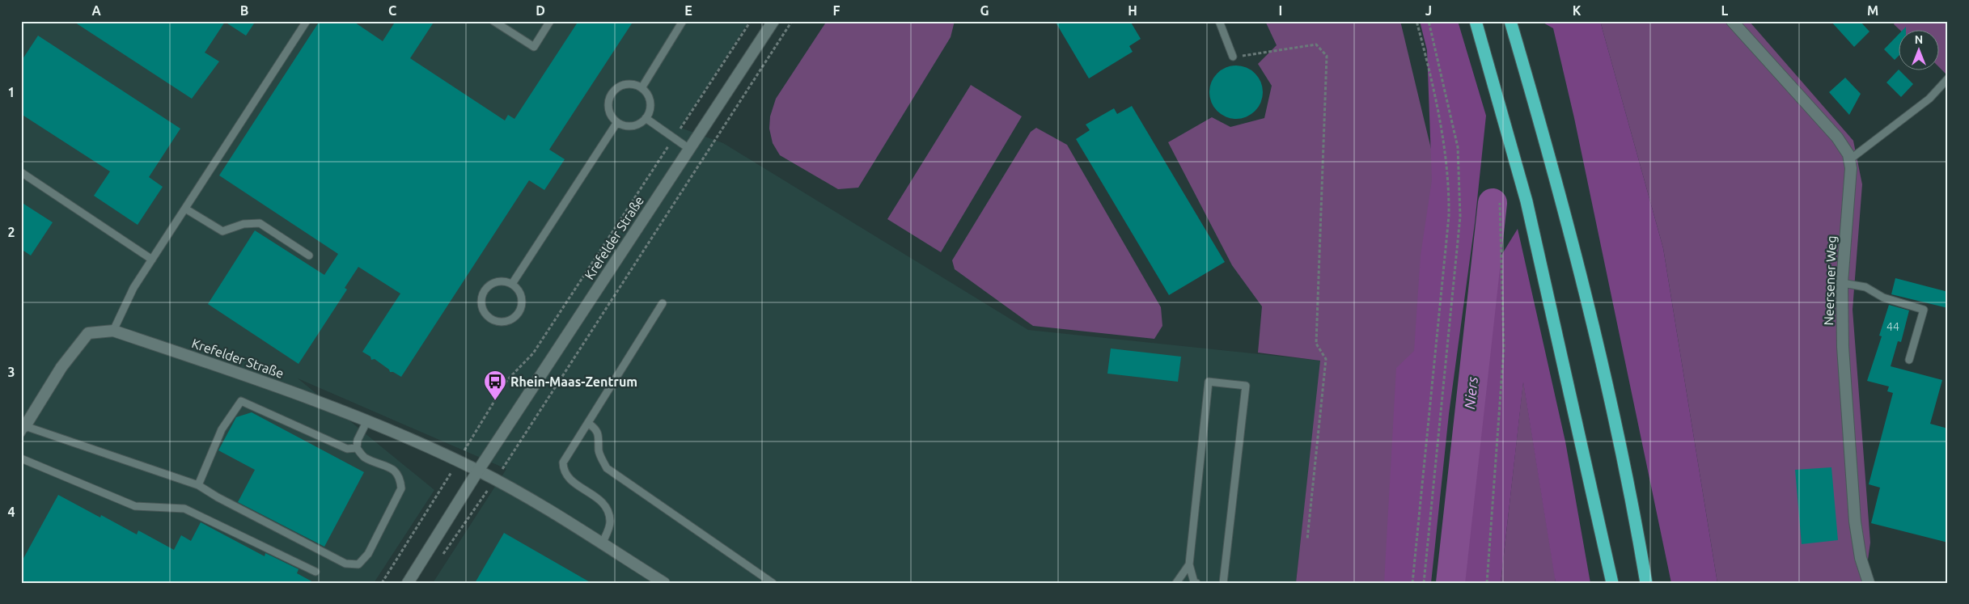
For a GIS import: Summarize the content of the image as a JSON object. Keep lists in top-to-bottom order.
{
  "streets": {
    "street": ["Krefelder Straße", "Neersener Weg"]
  },
  "water": ["Niers"],
  "places": {
    "bus stop": ["Rhein-Maas-Zentrum"]
  },
  "house_numbers": ["44"],
  "north": "top",
  "grid": {
    "columns": [
      "A",
      "B",
      "C",
      "D",
      "E",
      "F",
      "G",
      "H",
      "I",
      "J",
      "K",
      "L",
      "M"
    ],
    "rows": [
      "1",
      "2",
      "3",
      "4"
    ]
  }
}
